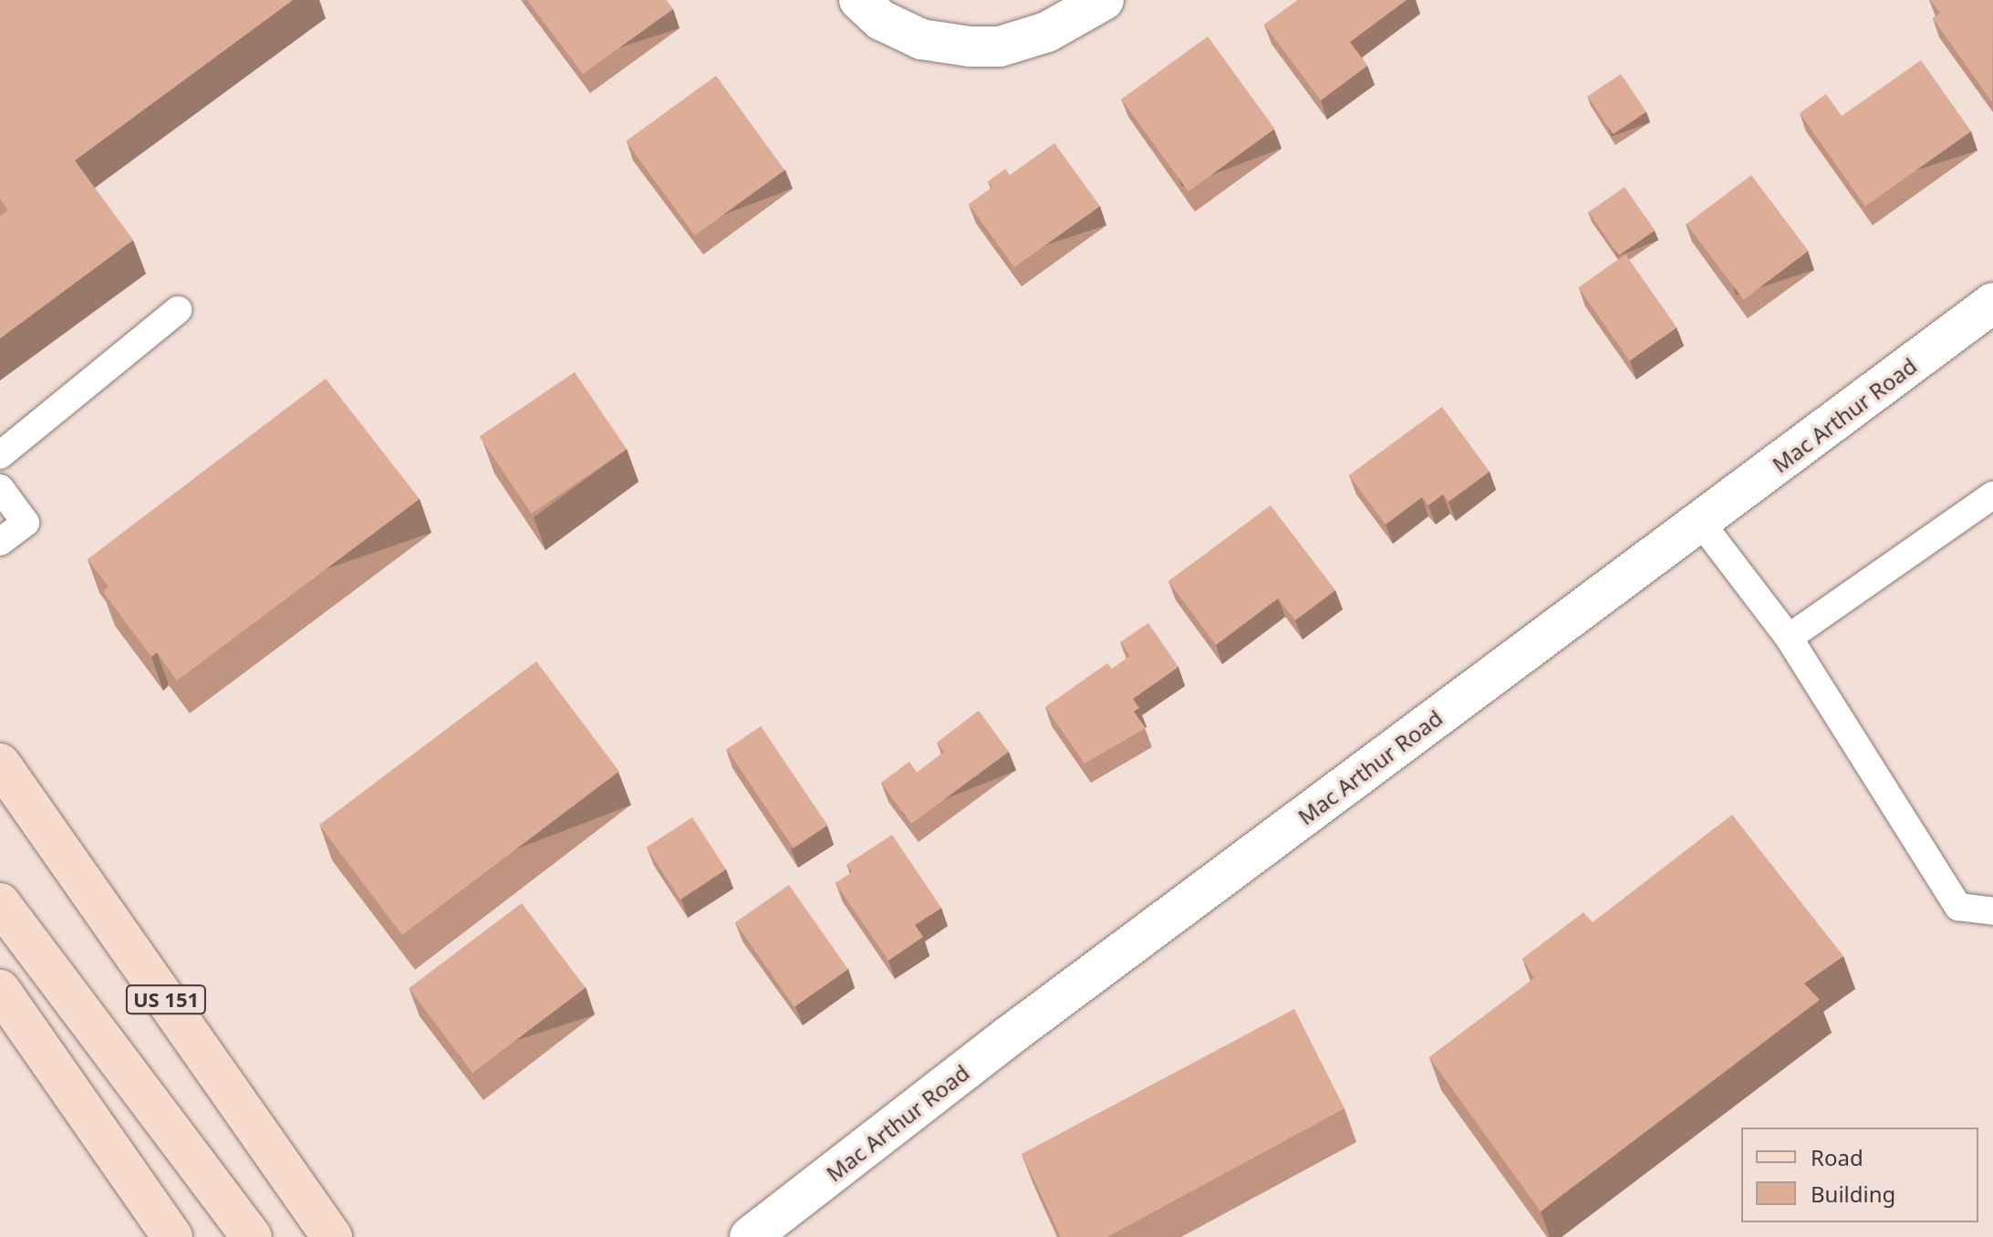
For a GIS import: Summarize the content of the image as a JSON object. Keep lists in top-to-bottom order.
{
  "streets": {
    "main road": ["US 151"],
    "street": ["Mac Arthur Road"]
  },
  "legend": ["Road", "Building"]
}
